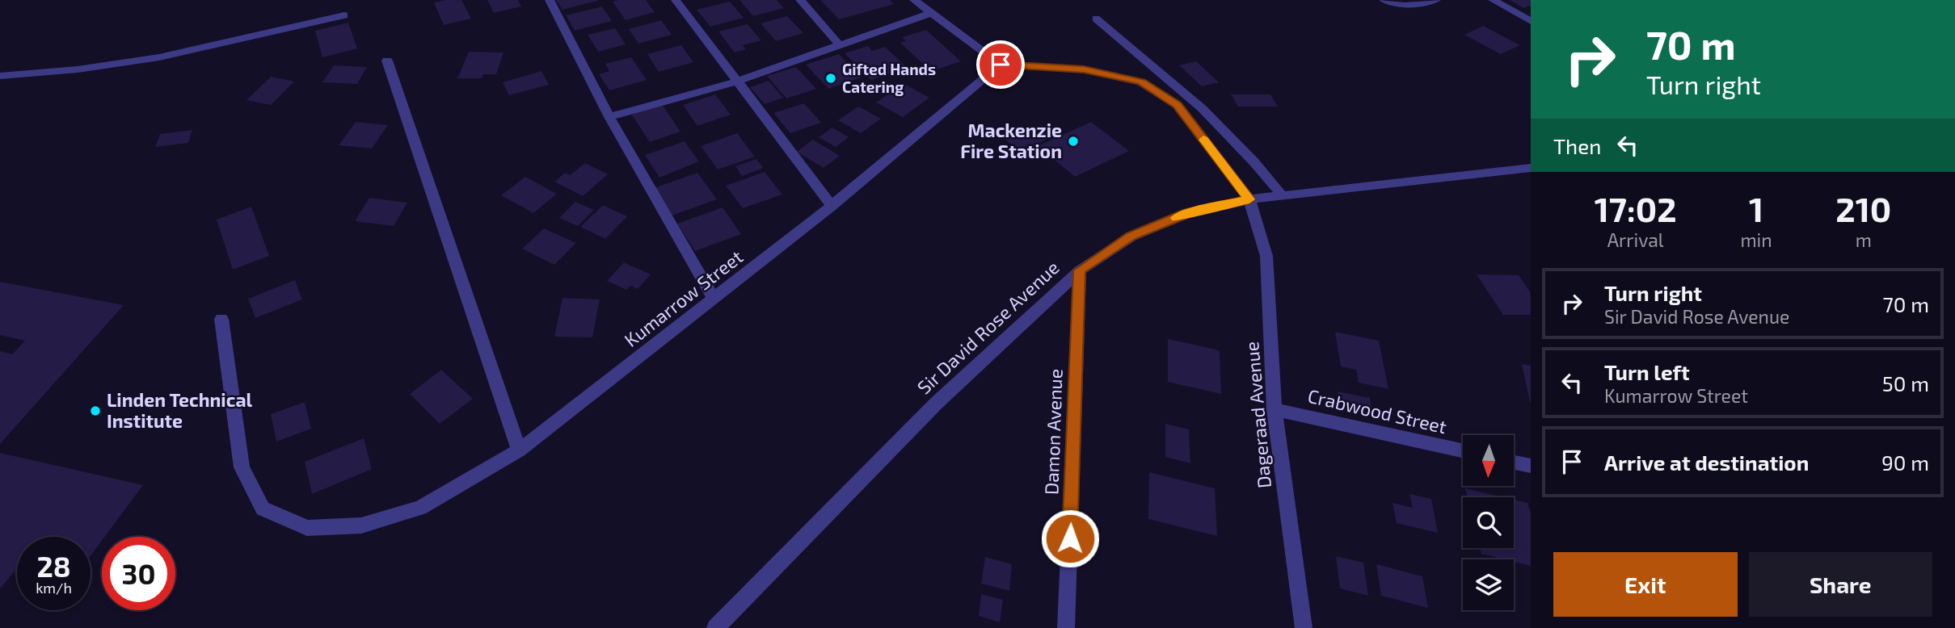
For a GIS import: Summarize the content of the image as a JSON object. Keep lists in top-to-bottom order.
{
  "streets": {
    "street": [
      "Kumarrow Street",
      "Sir David Rose Avenue",
      "Crabwood Street",
      "Dageraad Avenue",
      "Damon Avenue"
    ]
  },
  "crossings": [
    ["Sir David Rose Avenue", "Dageraad Avenue"],
    ["Sir David Rose Avenue", "Damon Avenue"],
    ["Crabwood Street", "Dageraad Avenue"]
  ],
  "places": ["Gifted Hands Catering", "Mackenzie Fire Station", "Linden Technical Institute"],
  "north": "bottom",
  "page": {
    "turn": ["70 m", "Turn right"],
    "then": "Then",
    "eta": [
      "17:02",
      "Arrival",
      "1",
      "min",
      "210",
      "m"
    ],
    "list": [
      {
        "name": "Turn right",
        "note": "Sir David Rose Avenue",
        "value": "70 m"
      },
      {
        "name": "Turn left",
        "note": "Kumarrow Street",
        "value": "50 m"
      },
      {
        "name": "Arrive at destination",
        "value": "90 m"
      }
    ],
    "speed": "28 km/h",
    "limit": "30",
    "buttons": ["Exit", "Share"]
  }
}
